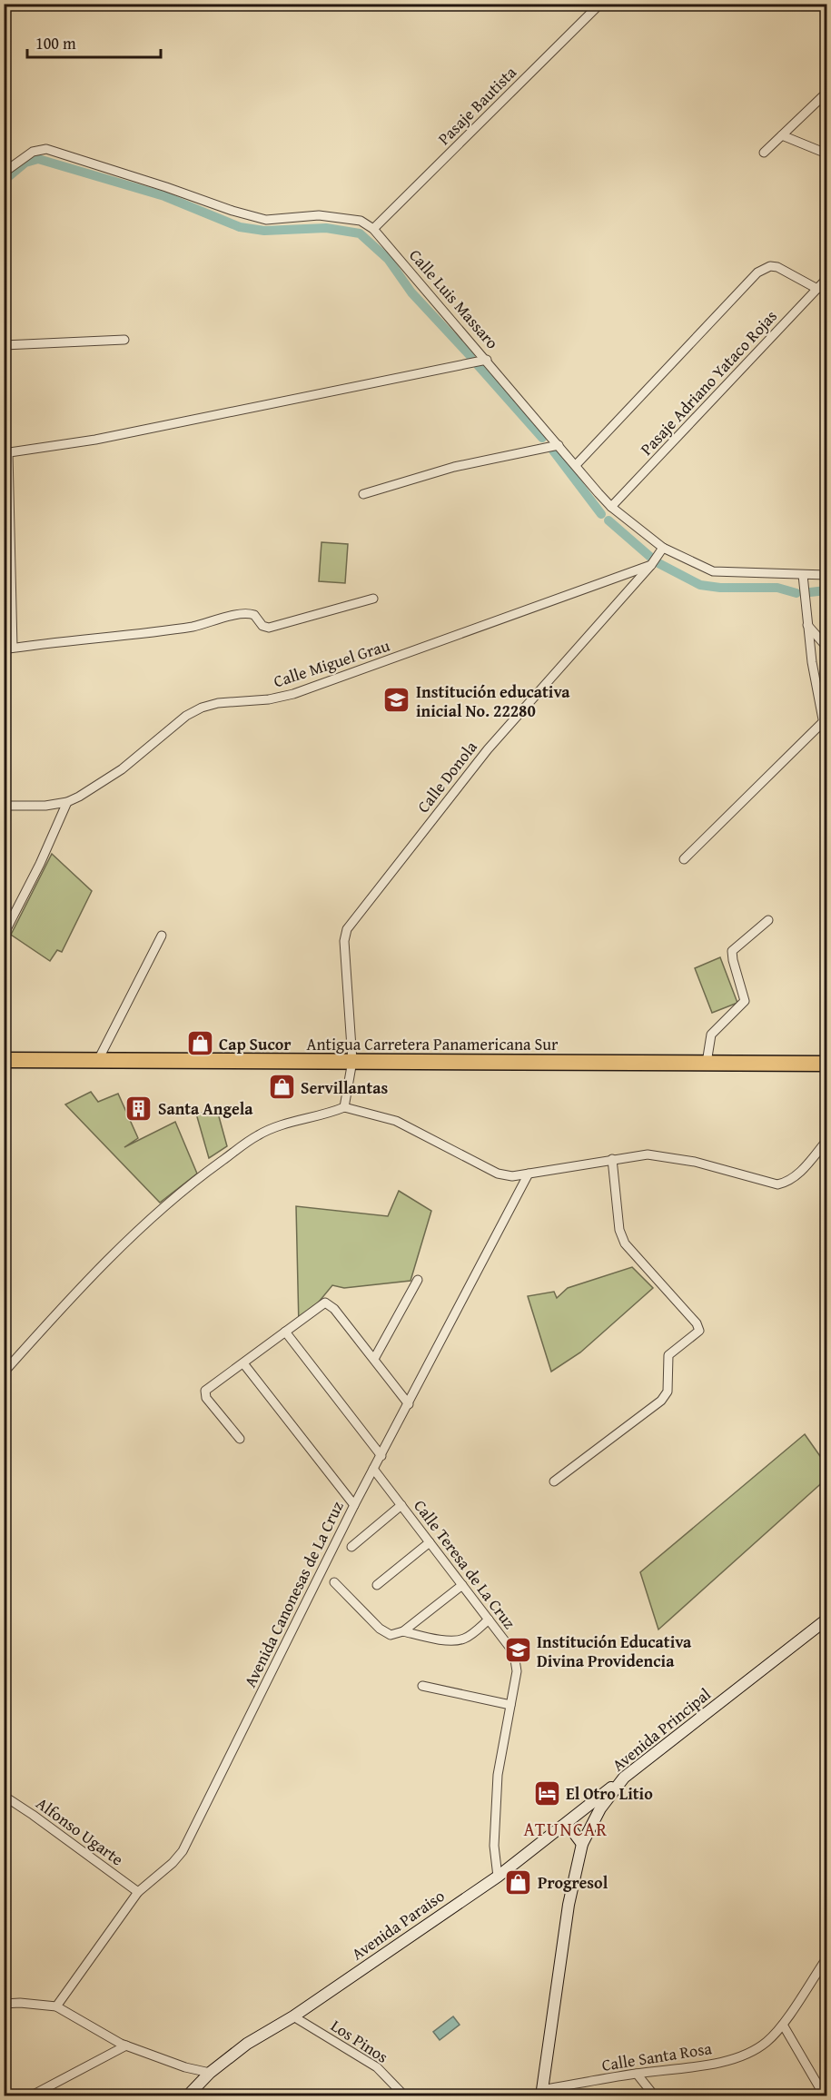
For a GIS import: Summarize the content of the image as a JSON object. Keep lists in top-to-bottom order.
{
  "streets": {
    "highway": ["Antigua Carretera Panamericana Sur"],
    "main road": ["Avenida Principal", "Avenida Paraiso"],
    "street": [
      "Pasaje Bautista",
      "Calle Luis Massaro",
      "Pasaje Adriano Yataco Rojas",
      "Calle Miguel Grau",
      "Calle Donola",
      "Calle Teresa de La Cruz",
      "Avenida Canonesas de La Cruz",
      "Alfonso Ugarte",
      "Los Pinos",
      "Calle Santa Rosa"
    ]
  },
  "crossings": [
    ["Pasaje Bautista", "Calle Luis Massaro"],
    ["Calle Luis Massaro", "Pasaje Adriano Yataco Rojas"],
    ["Calle Luis Massaro", "Calle Donola"],
    ["Calle Miguel Grau", "Calle Donola"],
    ["Calle Donola", "Antigua Carretera Panamericana Sur"],
    ["Calle Teresa de La Cruz", "Avenida Canonesas de La Cruz"],
    ["Calle Teresa de La Cruz", "Avenida Paraiso"],
    ["Avenida Canonesas de La Cruz", "Alfonso Ugarte"],
    ["Avenida Principal", "Avenida Paraiso"],
    ["Avenida Principal", "Calle Santa Rosa"],
    ["Avenida Paraiso", "Los Pinos"]
  ],
  "districts": ["ATUNCAR"],
  "places": {
    "school or university": ["Institución educativa inicial No. 22280", "Institución Educativa Divina Providencia"],
    "shop": ["Cap Sucor", "Servillantas", "Progresol"],
    "building": ["Santa Angela"],
    "hotel": ["El Otro Litio"]
  },
  "scale_bar": "100 m"
}
